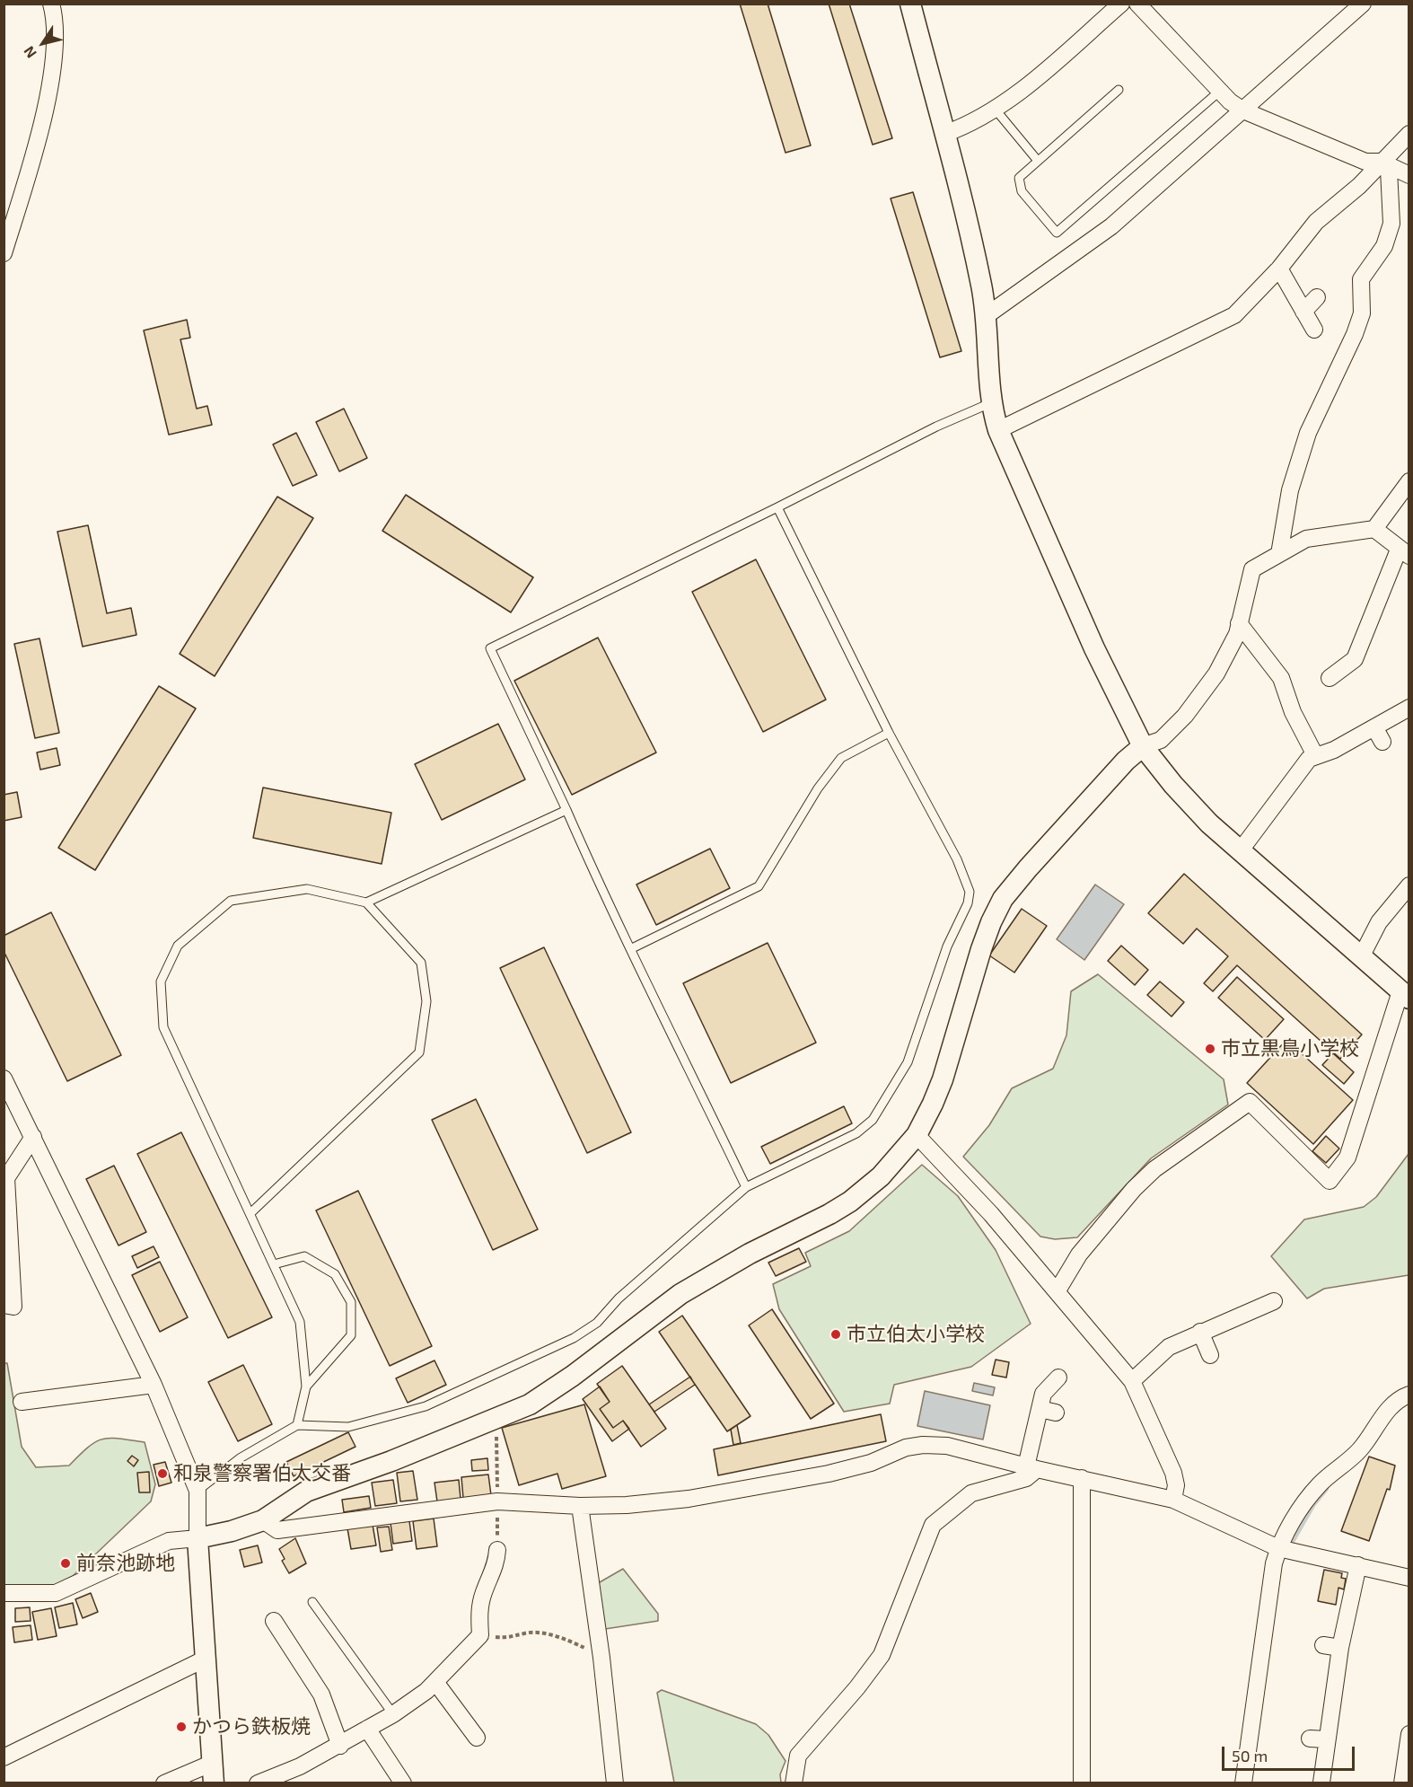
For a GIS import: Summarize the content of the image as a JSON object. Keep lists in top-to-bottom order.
{
  "places": [
    "市立黒鳥小学校",
    "市立伯太小学校",
    "和泉警察署伯太交番",
    "前奈池跡地",
    "かつら鉄板焼"
  ],
  "scale_bar": "50 m",
  "north": "bottom left"
}
